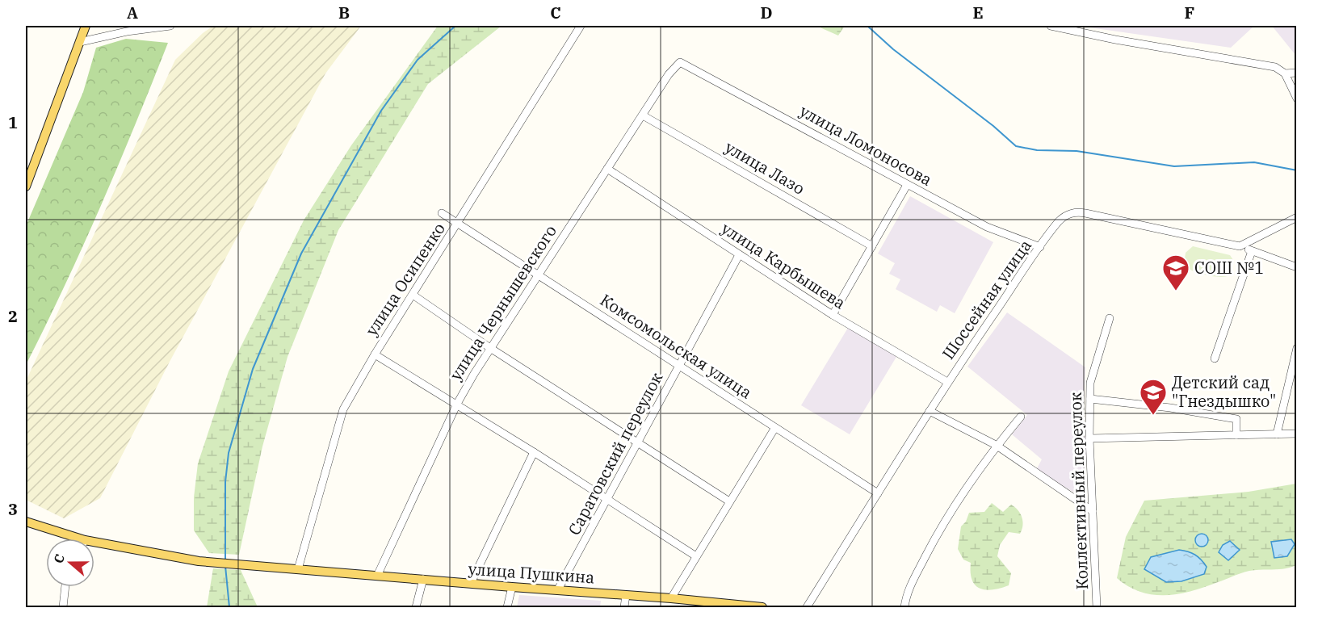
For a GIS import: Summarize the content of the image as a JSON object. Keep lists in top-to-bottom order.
{
  "streets": {
    "main road": ["улица Пушкина"],
    "street": [
      "улица Ломоносова",
      "улица Лазо",
      "улица Карбышева",
      "улица Осипенко",
      "Шоссейная улица",
      "улица Чернышевского",
      "Комсомольская улица",
      "Саратовский переулок",
      "Коллективный переулок"
    ]
  },
  "crossings": [
    ["улица Ломоносова", "Шоссейная улица"],
    ["улица Ломоносова", "улица Чернышевского"],
    ["улица Лазо", "улица Чернышевского"],
    ["улица Карбышева", "Шоссейная улица"],
    ["улица Карбышева", "улица Чернышевского"],
    ["улица Карбышева", "Саратовский переулок"],
    ["улица Осипенко", "Комсомольская улица"],
    ["улица Осипенко", "улица Пушкина"],
    ["Шоссейная улица", "Комсомольская улица"],
    ["улица Чернышевского", "Комсомольская улица"],
    ["улица Чернышевского", "улица Пушкина"],
    ["Комсомольская улица", "Саратовский переулок"],
    ["Саратовский переулок", "улица Пушкина"]
  ],
  "places": {
    "school or university": ["СОШ №1", "Детский сад \"Гнездышко\""]
  },
  "north": "left",
  "grid": {
    "columns": [
      "A",
      "B",
      "C",
      "D",
      "E",
      "F"
    ],
    "rows": ["1", "2", "3"]
  }
}
